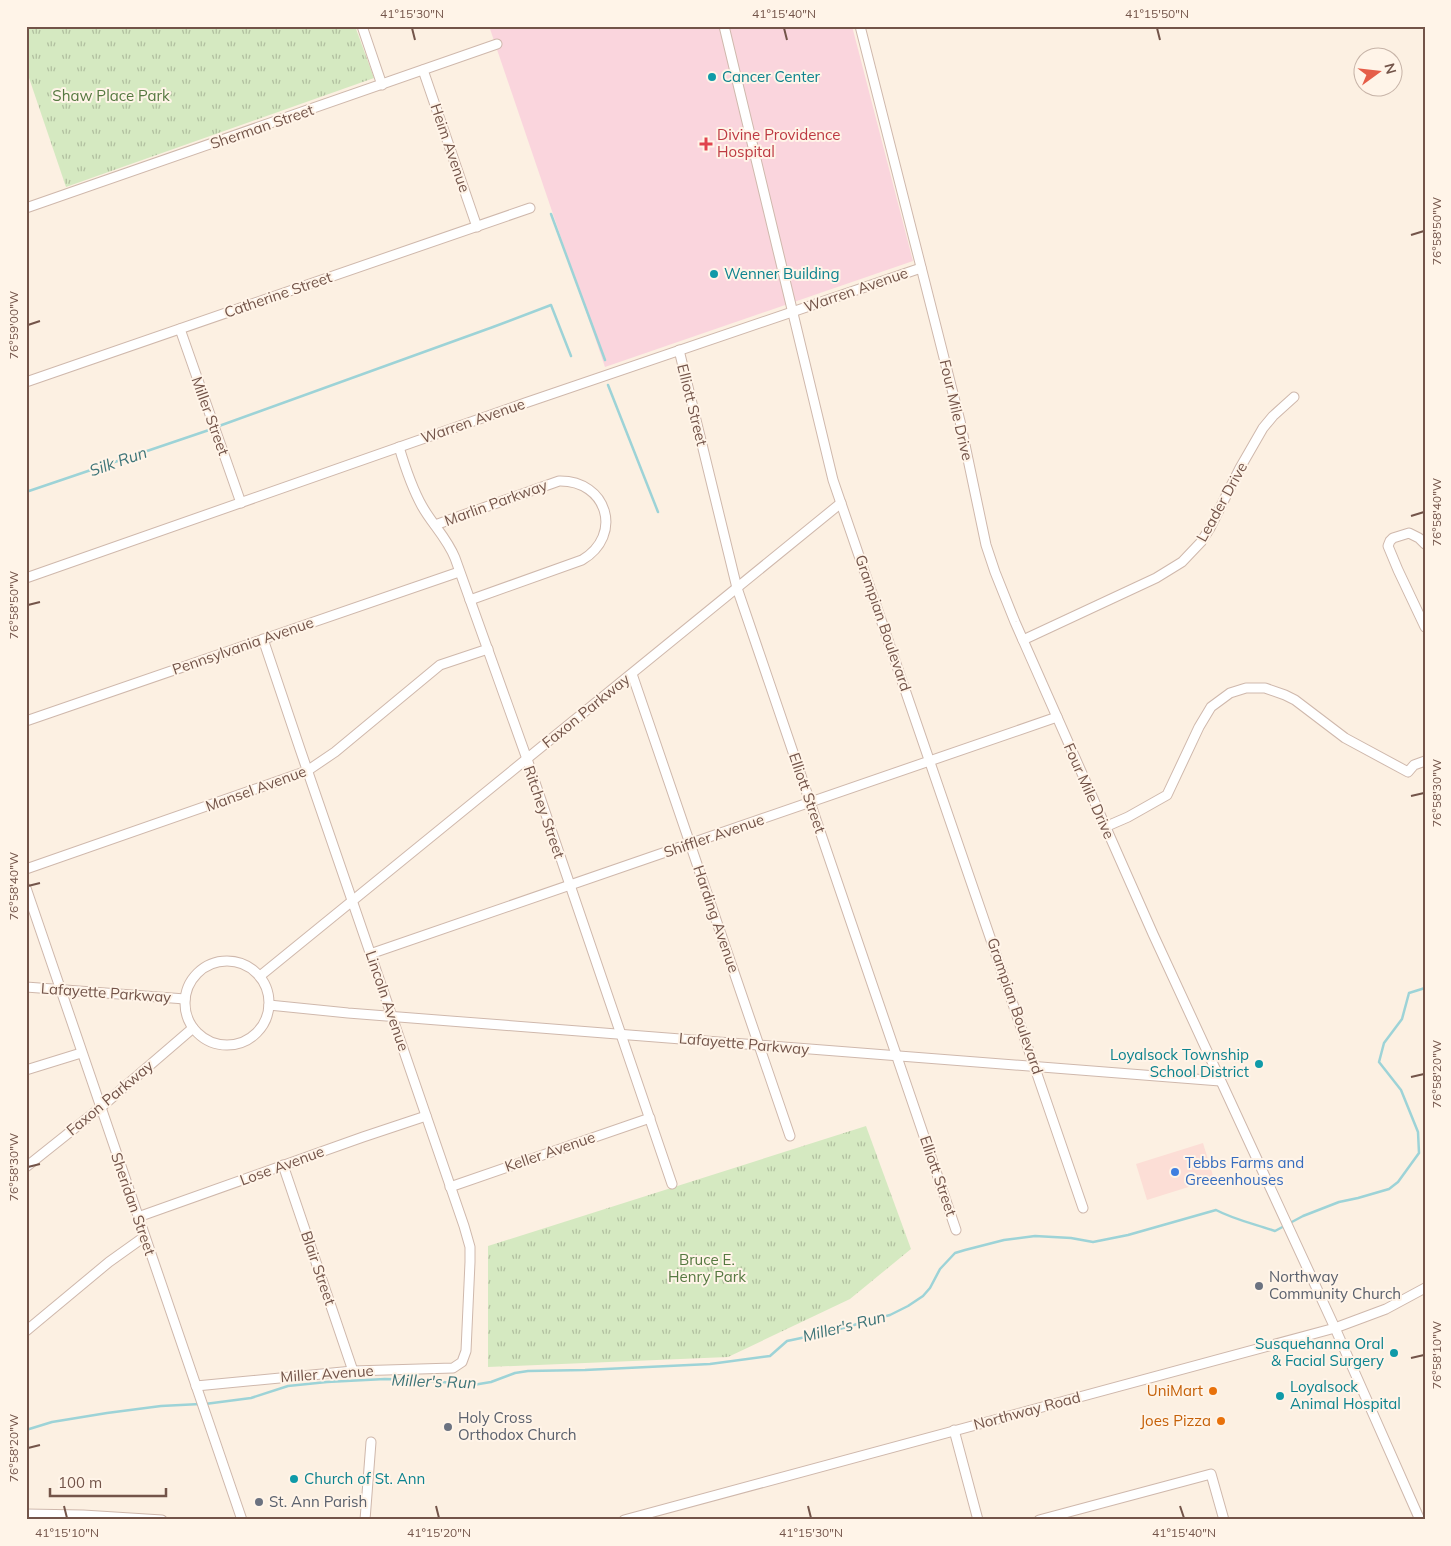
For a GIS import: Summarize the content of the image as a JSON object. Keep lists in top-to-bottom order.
{
  "streets": {
    "street": [
      "Sherman Street",
      "Heim Avenue",
      "Warren Avenue",
      "Catherine Street",
      "Elliott Street",
      "Four Mile Drive",
      "Miller Street",
      "Leader Drive",
      "Marlin Parkway",
      "Grampian Boulevard",
      "Pennsylvania Avenue",
      "Faxon Parkway",
      "Mansel Avenue",
      "Ritchey Street",
      "Shiffler Avenue",
      "Harding Avenue",
      "Lafayette Parkway",
      "Lincoln Avenue",
      "Keller Avenue",
      "Lose Avenue",
      "Sheridan Street",
      "Blair Street",
      "Miller Avenue",
      "Northway Road"
    ]
  },
  "crossings": [
    ["Sherman Street", "Heim Avenue"],
    ["Heim Avenue", "Catherine Street"],
    ["Warren Avenue", "Elliott Street"],
    ["Warren Avenue", "Four Mile Drive"],
    ["Warren Avenue", "Miller Street"],
    ["Warren Avenue", "Grampian Boulevard"],
    ["Warren Avenue", "Ritchey Street"],
    ["Catherine Street", "Miller Street"],
    ["Elliott Street", "Faxon Parkway"],
    ["Elliott Street", "Shiffler Avenue"],
    ["Elliott Street", "Lafayette Parkway"],
    ["Four Mile Drive", "Leader Drive"],
    ["Four Mile Drive", "Shiffler Avenue"],
    ["Four Mile Drive", "Lafayette Parkway"],
    ["Four Mile Drive", "Northway Road"],
    ["Marlin Parkway", "Ritchey Street"],
    ["Grampian Boulevard", "Faxon Parkway"],
    ["Grampian Boulevard", "Shiffler Avenue"],
    ["Grampian Boulevard", "Lafayette Parkway"],
    ["Pennsylvania Avenue", "Ritchey Street"],
    ["Pennsylvania Avenue", "Lincoln Avenue"],
    ["Faxon Parkway", "Ritchey Street"],
    ["Faxon Parkway", "Harding Avenue"],
    ["Faxon Parkway", "Lafayette Parkway"],
    ["Faxon Parkway", "Lincoln Avenue"],
    ["Faxon Parkway", "Sheridan Street"],
    ["Mansel Avenue", "Ritchey Street"],
    ["Mansel Avenue", "Lincoln Avenue"],
    ["Ritchey Street", "Shiffler Avenue"],
    ["Ritchey Street", "Lafayette Parkway"],
    ["Ritchey Street", "Keller Avenue"],
    ["Shiffler Avenue", "Harding Avenue"],
    ["Shiffler Avenue", "Lincoln Avenue"],
    ["Harding Avenue", "Lafayette Parkway"],
    ["Lafayette Parkway", "Lincoln Avenue"],
    ["Lafayette Parkway", "Sheridan Street"],
    ["Lincoln Avenue", "Keller Avenue"],
    ["Lincoln Avenue", "Lose Avenue"],
    ["Lincoln Avenue", "Miller Avenue"],
    ["Lose Avenue", "Sheridan Street"],
    ["Lose Avenue", "Blair Street"],
    ["Sheridan Street", "Miller Avenue"],
    ["Blair Street", "Miller Avenue"]
  ],
  "water": ["Silk Run", "Miller's Run"],
  "parks": ["Shaw Place Park", "Bruce E. Henry Park"],
  "places": {
    "other": [
      "Cancer Center",
      "Wenner Building",
      "Loyalsock Township School District",
      "Tebbs Farms and Greeenhouses",
      "Northway Community Church",
      "Susquehanna Oral & Facial Surgery",
      "UniMart",
      "Loyalsock Animal Hospital",
      "Joes Pizza",
      "Holy Cross Orthodox Church",
      "Church of St. Ann",
      "St. Ann Parish"
    ],
    "health": ["Divine Providence Hospital"]
  },
  "scale_bar": "100 m",
  "north": "right",
  "coordinates": [
    "41°15'30\"N",
    "41°15'40\"N",
    "41°15'50\"N",
    "76°58'50\"W",
    "76°59'00\"W",
    "76°58'40\"W",
    "76°58'30\"W",
    "76°58'20\"W",
    "76°58'10\"W",
    "41°15'10\"N",
    "41°15'20\"N"
  ]
}
